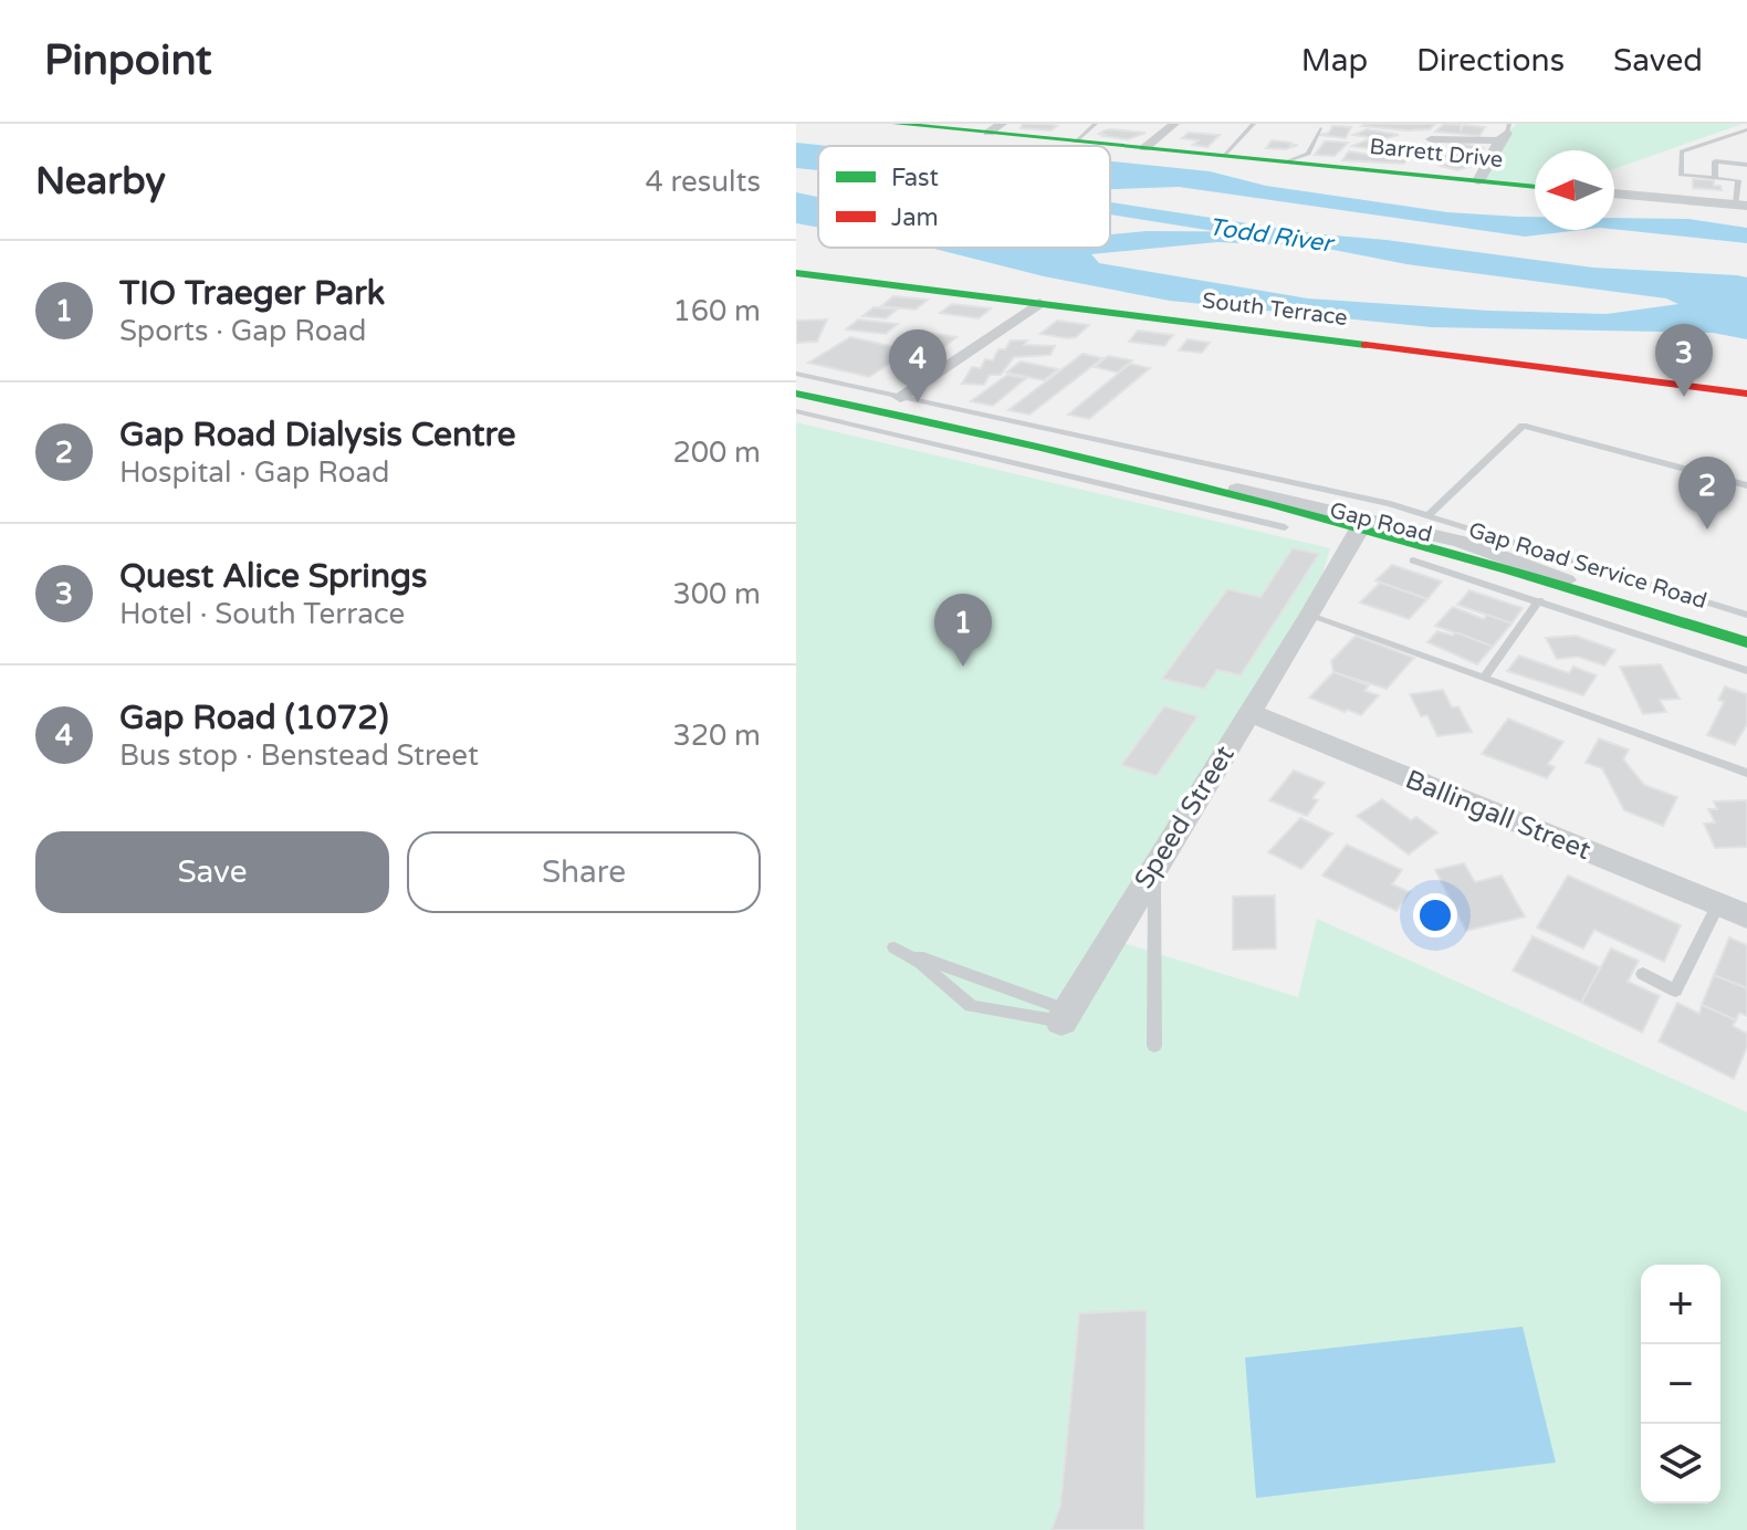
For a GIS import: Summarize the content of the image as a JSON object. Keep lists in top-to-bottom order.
{
  "streets": {
    "street": [
      "Barrett Drive",
      "South Terrace",
      "Gap Road",
      "Ballingall Street",
      "Speed Street"
    ],
    "lane": ["Gap Road Service Road"]
  },
  "crossings": [
    ["Gap Road", "Gap Road Service Road"],
    ["Gap Road", "Speed Street"],
    ["Ballingall Street", "Speed Street"]
  ],
  "water": ["Todd River"],
  "legend": ["Fast", "Jam"],
  "north": "left",
  "page": {
    "header": "Pinpoint",
    "nav": ["Map", "Directions", "Saved"],
    "heading": ["Nearby", "4 results"],
    "list": [
      {
        "mark": "1",
        "name": "TIO Traeger Park",
        "note": "Sports · Gap Road",
        "value": "160 m"
      },
      {
        "mark": "2",
        "name": "Gap Road Dialysis Centre",
        "note": "Hospital · Gap Road",
        "value": "200 m"
      },
      {
        "mark": "3",
        "name": "Quest Alice Springs",
        "note": "Hotel · South Terrace",
        "value": "300 m"
      },
      {
        "mark": "4",
        "name": "Gap Road (1072)",
        "note": "Bus stop · Benstead Street",
        "value": "320 m"
      }
    ],
    "pins": [
      "3",
      "4",
      "2",
      "1"
    ],
    "buttons": ["Save", "Share"],
    "map_buttons": ["+", "−"]
  }
}
